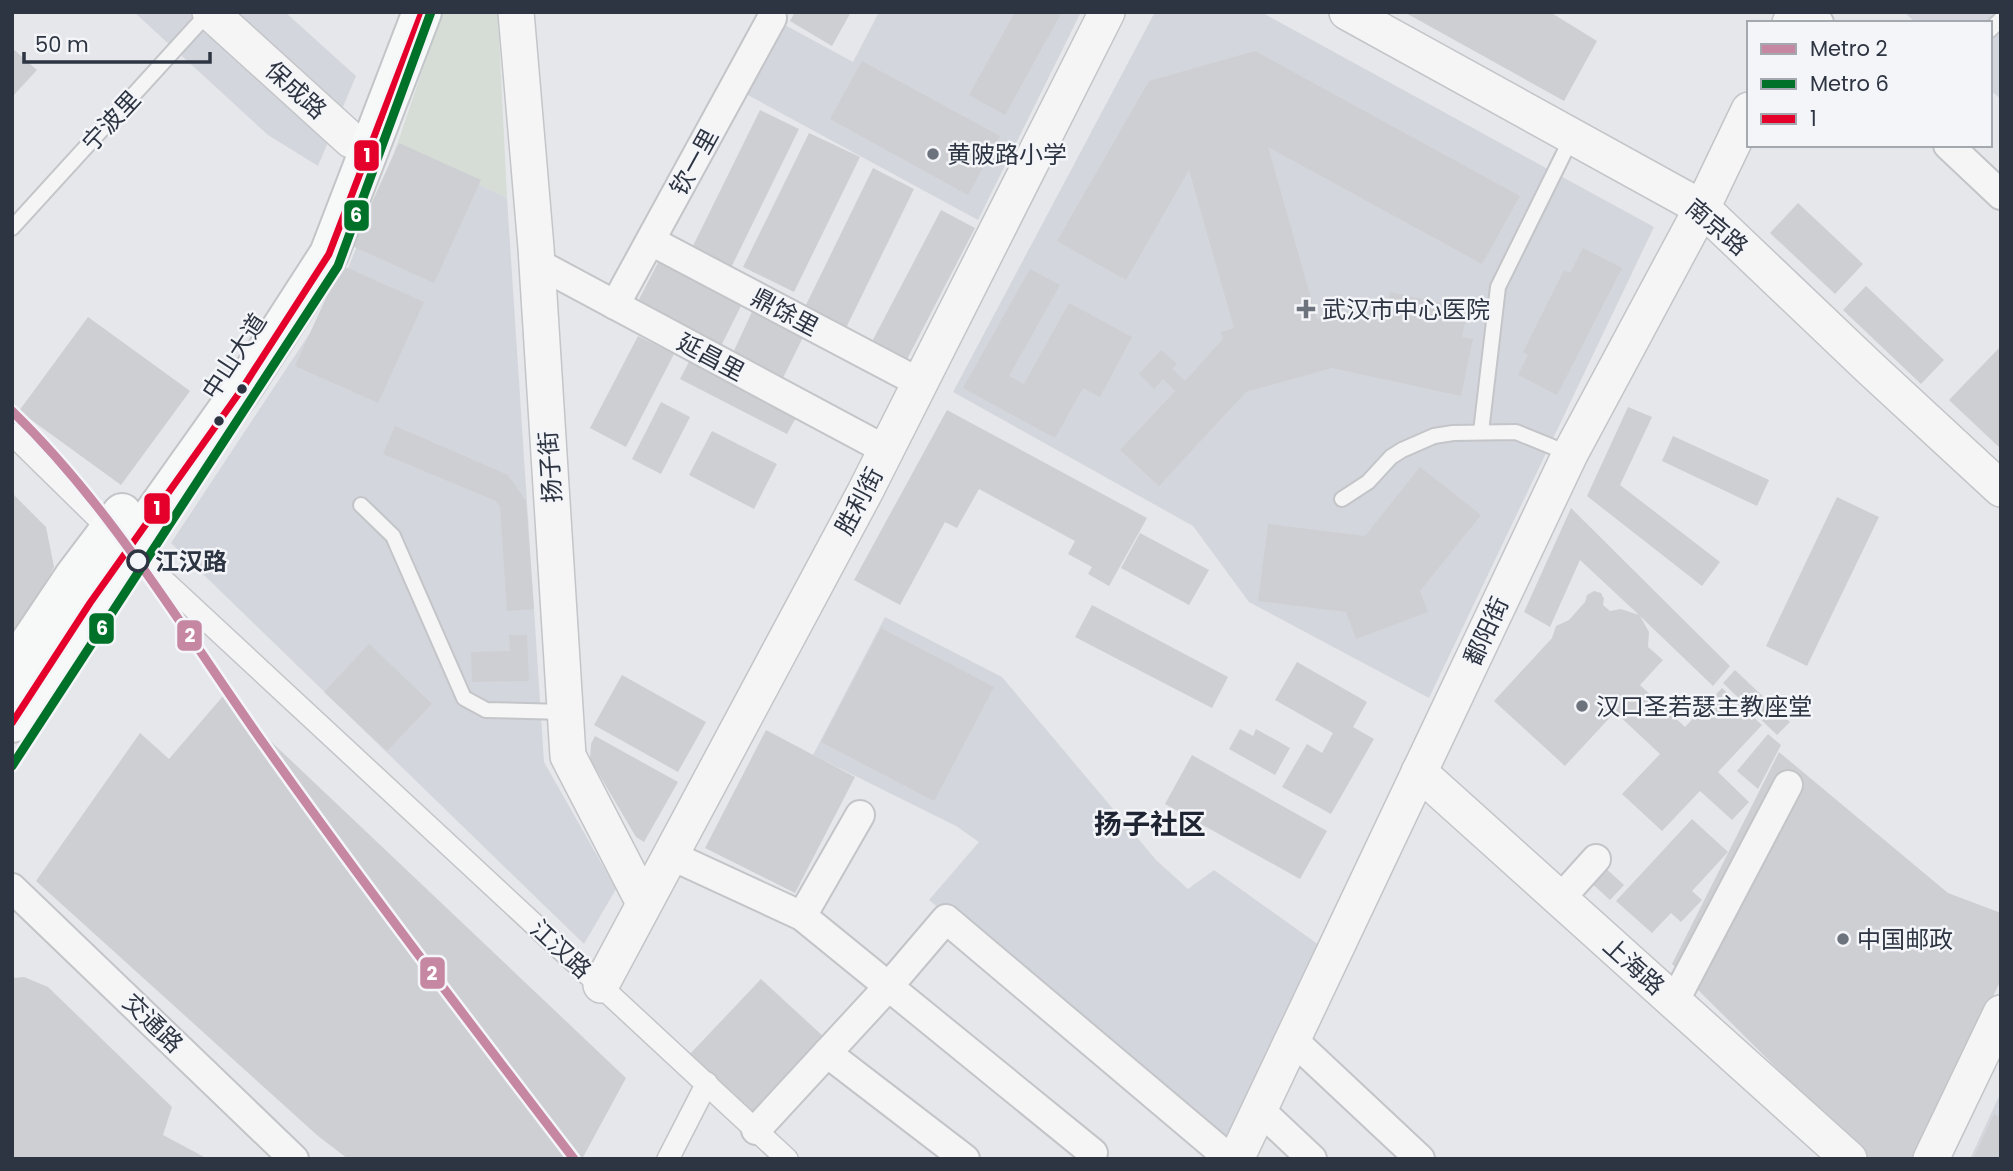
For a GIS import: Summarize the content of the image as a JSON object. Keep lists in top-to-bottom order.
{
  "streets": {
    "main road": ["中山大道"],
    "street": [
      "保成路",
      "钦一里",
      "南京路",
      "鼎馀里",
      "延昌里",
      "扬子街",
      "胜利街",
      "鄱阳街",
      "江汉路",
      "上海路",
      "交通路"
    ],
    "lane": ["宁波里"]
  },
  "crossings": [
    ["保成路", "宁波里"],
    ["保成路", "中山大道"],
    ["钦一里", "鼎馀里"],
    ["钦一里", "延昌里"],
    ["南京路", "鄱阳街"],
    ["鼎馀里", "胜利街"],
    ["中山大道", "江汉路"],
    ["延昌里", "扬子街"],
    ["延昌里", "胜利街"],
    ["扬子街", "胜利街"],
    ["胜利街", "江汉路"],
    ["鄱阳街", "上海路"]
  ],
  "districts": ["扬子社区"],
  "places": {
    "other": [
      "黄陂路小学",
      "江汉路",
      "汉口圣若瑟主教座堂",
      "中国邮政"
    ],
    "health": ["武汉市中心医院"]
  },
  "lines": ["metro line 6", "transit line 1", "metro line 2"],
  "legend": ["Metro 2", "Metro 6", "1"],
  "scale_bar": "50 m"
}
